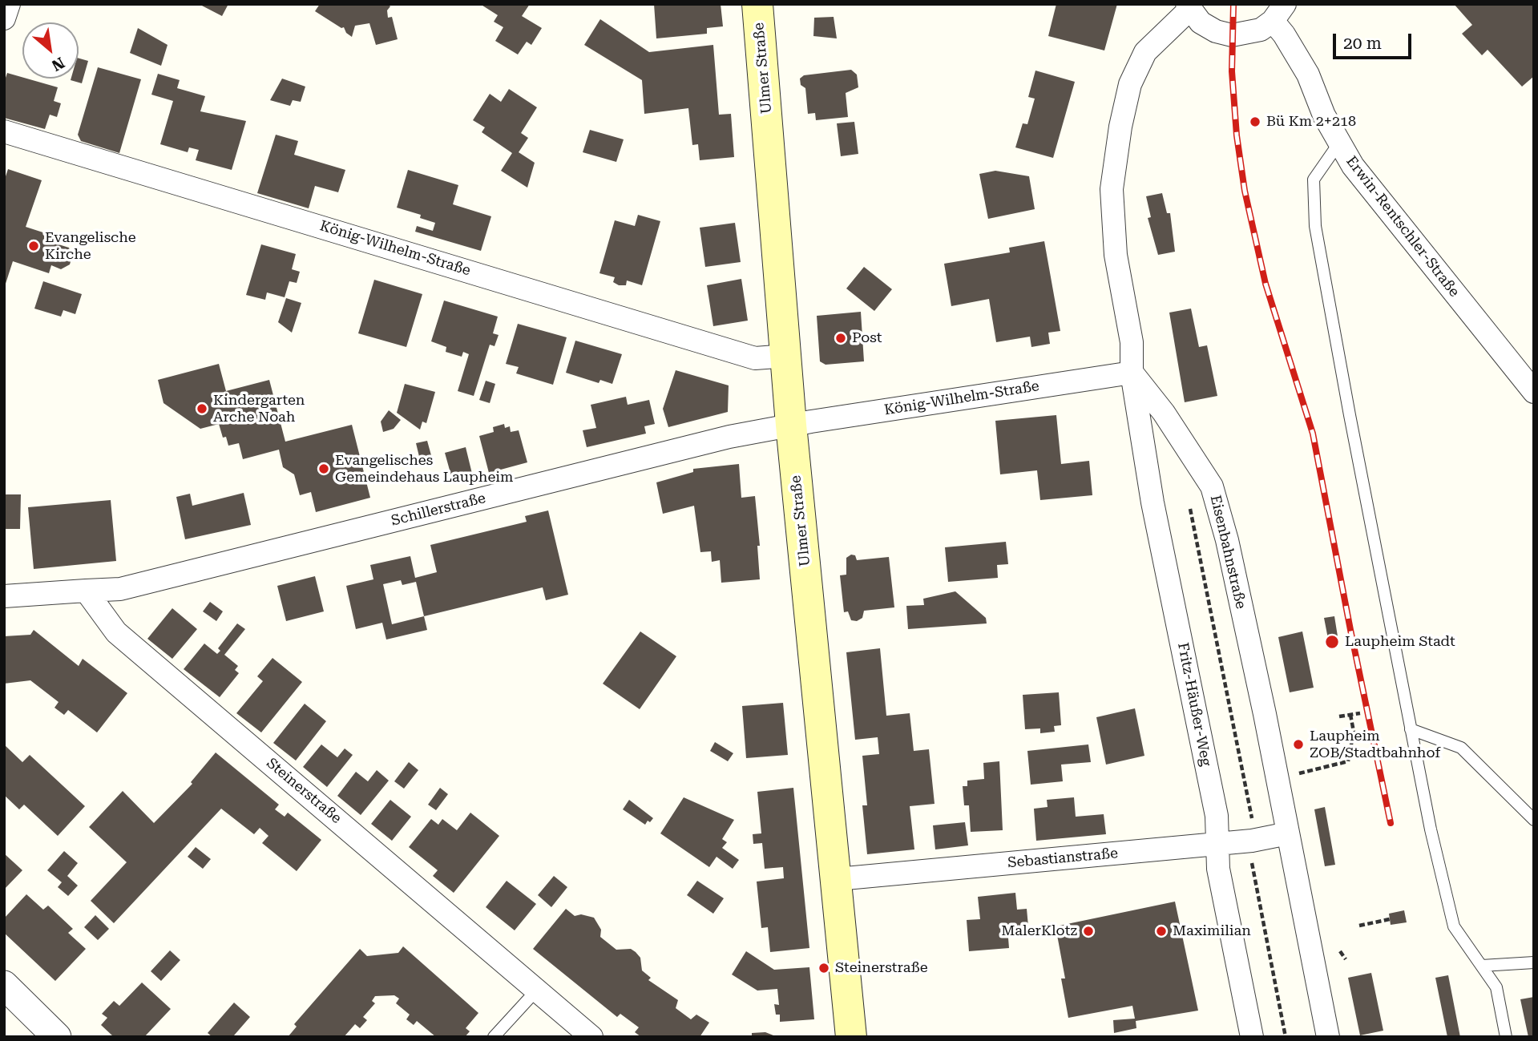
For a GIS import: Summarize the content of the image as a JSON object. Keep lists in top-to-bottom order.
{
  "streets": {
    "main road": ["Ulmer Straße"],
    "street": [
      "Erwin-Rentschler-Straße",
      "König-Wilhelm-Straße",
      "Schillerstraße",
      "Eisenbahnstraße",
      "Fritz-Häußer-Weg",
      "Steinerstraße",
      "Sebastianstraße"
    ]
  },
  "crossings": [
    ["Ulmer Straße", "König-Wilhelm-Straße"],
    ["Ulmer Straße", "Schillerstraße"],
    ["Ulmer Straße", "Sebastianstraße"],
    ["König-Wilhelm-Straße", "Schillerstraße"],
    ["König-Wilhelm-Straße", "Eisenbahnstraße"],
    ["König-Wilhelm-Straße", "Fritz-Häußer-Weg"],
    ["Schillerstraße", "Steinerstraße"],
    ["Eisenbahnstraße", "Fritz-Häußer-Weg"],
    ["Eisenbahnstraße", "Sebastianstraße"],
    ["Fritz-Häußer-Weg", "Sebastianstraße"]
  ],
  "places": [
    "Bü Km 2+218",
    "Evangelische Kirche",
    "Post",
    "Kindergarten Arche Noah",
    "Evangelisches Gemeindehaus Laupheim",
    "Laupheim Stadt",
    "Laupheim ZOB/Stadtbahnhof",
    "MalerKlotz",
    "Maximilian",
    "Steinerstraße"
  ],
  "scale_bar": "20 m",
  "north": "bottom right"
}
